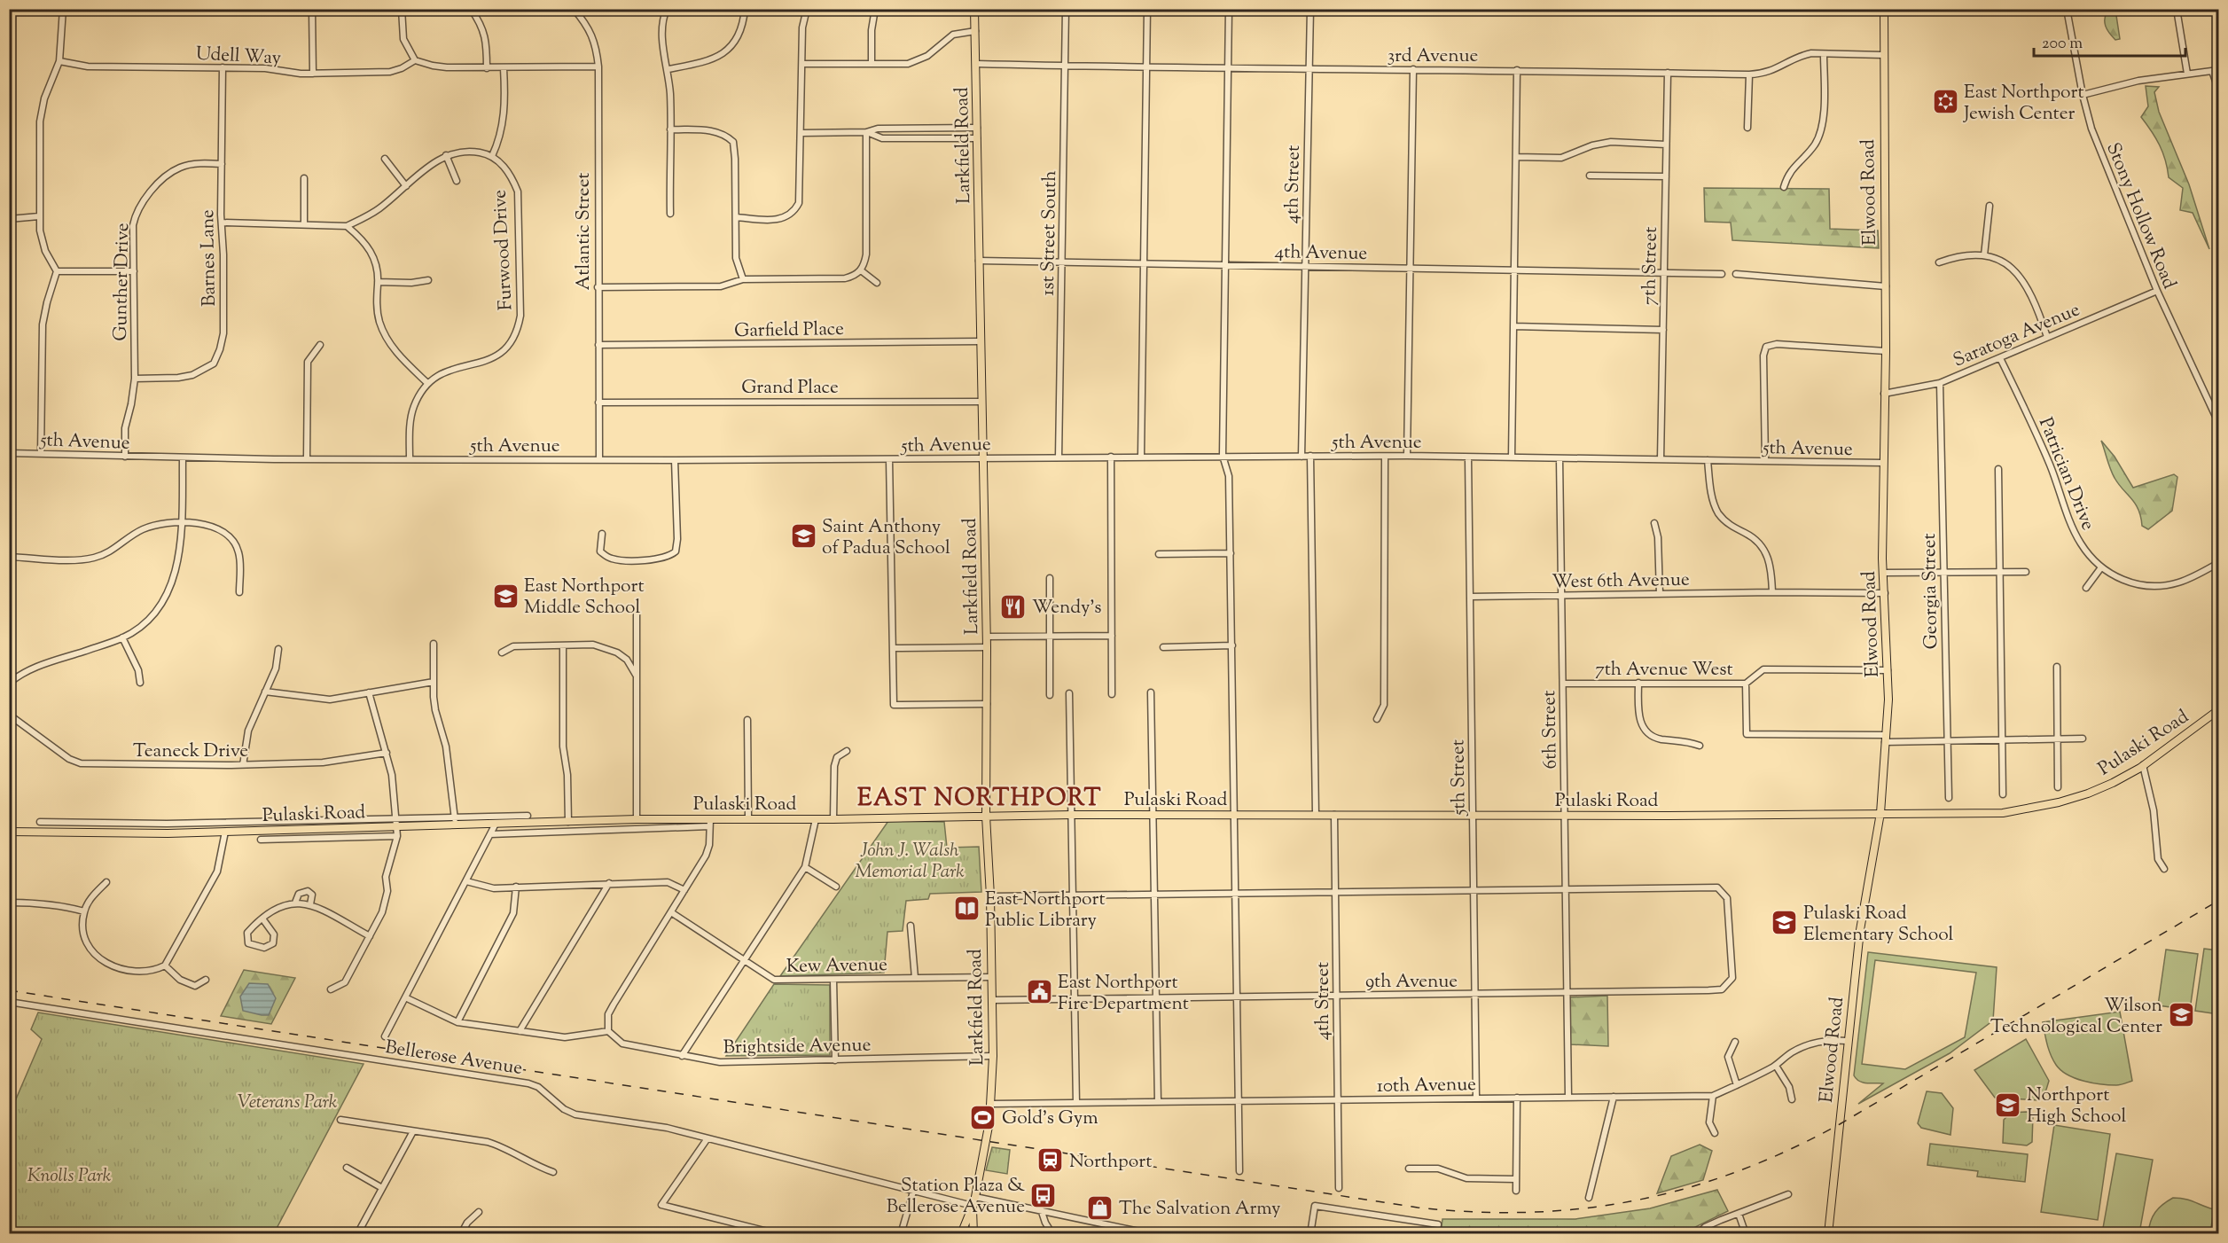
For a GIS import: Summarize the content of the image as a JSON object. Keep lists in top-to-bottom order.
{
  "streets": {
    "main road": ["Larkfield Road", "Elwood Road", "Pulaski Road"],
    "street": [
      "Udell Way",
      "3rd Avenue",
      "4th Street",
      "Stony Hollow Road",
      "Atlantic Street",
      "1st Street South",
      "Furwood Drive",
      "4th Avenue",
      "Barnes Lane",
      "7th Street",
      "Gunther Drive",
      "Garfield Place",
      "Saratoga Avenue",
      "Grand Place",
      "5th Avenue",
      "Patrician Drive",
      "West 6th Avenue",
      "Georgia Street",
      "7th Avenue West",
      "6th Street",
      "Teaneck Drive",
      "5th Street",
      "Kew Avenue",
      "9th Avenue",
      "Brightside Avenue",
      "Bellerose Avenue",
      "10th Avenue"
    ]
  },
  "crossings": [
    ["Udell Way", "Barnes Lane"],
    ["3rd Avenue", "Larkfield Road"],
    ["3rd Avenue", "4th Street"],
    ["3rd Avenue", "Elwood Road"],
    ["3rd Avenue", "1st Street South"],
    ["3rd Avenue", "7th Street"],
    ["Larkfield Road", "4th Avenue"],
    ["Larkfield Road", "Garfield Place"],
    ["Larkfield Road", "Grand Place"],
    ["Larkfield Road", "5th Avenue"],
    ["Larkfield Road", "Pulaski Road"],
    ["Larkfield Road", "Kew Avenue"],
    ["Larkfield Road", "9th Avenue"],
    ["Larkfield Road", "Brightside Avenue"],
    ["Larkfield Road", "10th Avenue"],
    ["4th Street", "4th Avenue"],
    ["4th Street", "5th Avenue"],
    ["4th Street", "Pulaski Road"],
    ["4th Street", "9th Avenue"],
    ["4th Street", "10th Avenue"],
    ["Elwood Road", "Saratoga Avenue"],
    ["Elwood Road", "5th Avenue"],
    ["Elwood Road", "West 6th Avenue"],
    ["Elwood Road", "7th Avenue West"],
    ["Elwood Road", "Pulaski Road"],
    ["Elwood Road", "10th Avenue"],
    ["Stony Hollow Road", "Saratoga Avenue"],
    ["Atlantic Street", "Garfield Place"],
    ["Atlantic Street", "Grand Place"],
    ["Atlantic Street", "5th Avenue"],
    ["1st Street South", "4th Avenue"],
    ["1st Street South", "5th Avenue"],
    ["4th Avenue", "7th Street"],
    ["Barnes Lane", "Gunther Drive"],
    ["7th Street", "5th Avenue"],
    ["Gunther Drive", "5th Avenue"],
    ["Saratoga Avenue", "Patrician Drive"],
    ["Saratoga Avenue", "Georgia Street"],
    ["5th Avenue", "6th Street"],
    ["5th Avenue", "5th Street"],
    ["West 6th Avenue", "6th Street"],
    ["West 6th Avenue", "5th Street"],
    ["7th Avenue West", "6th Street"],
    ["6th Street", "Pulaski Road"],
    ["6th Street", "9th Avenue"],
    ["6th Street", "10th Avenue"],
    ["Pulaski Road", "5th Street"],
    ["5th Street", "9th Avenue"],
    ["5th Street", "10th Avenue"]
  ],
  "districts": ["EAST NORTHPORT"],
  "parks": ["John J. Walsh Memorial Park", "Veterans Park", "Knolls Park"],
  "places": {
    "synagogue": ["East Northport Jewish Center"],
    "school or university": [
      "Saint Anthony of Padua School",
      "East Northport Middle School",
      "Pulaski Road Elementary School",
      "Wilson Technological Center",
      "Northport High School"
    ],
    "restaurant": ["Wendy's"],
    "library": ["East Northport Public Library"],
    "public building": ["East Northport Fire Department"],
    "sports": ["Gold's Gym"],
    "station": ["Northport"],
    "bus stop": ["Station Plaza & Bellerose Avenue"],
    "shop": ["The Salvation Army"]
  },
  "scale_bar": "200 m"
}
